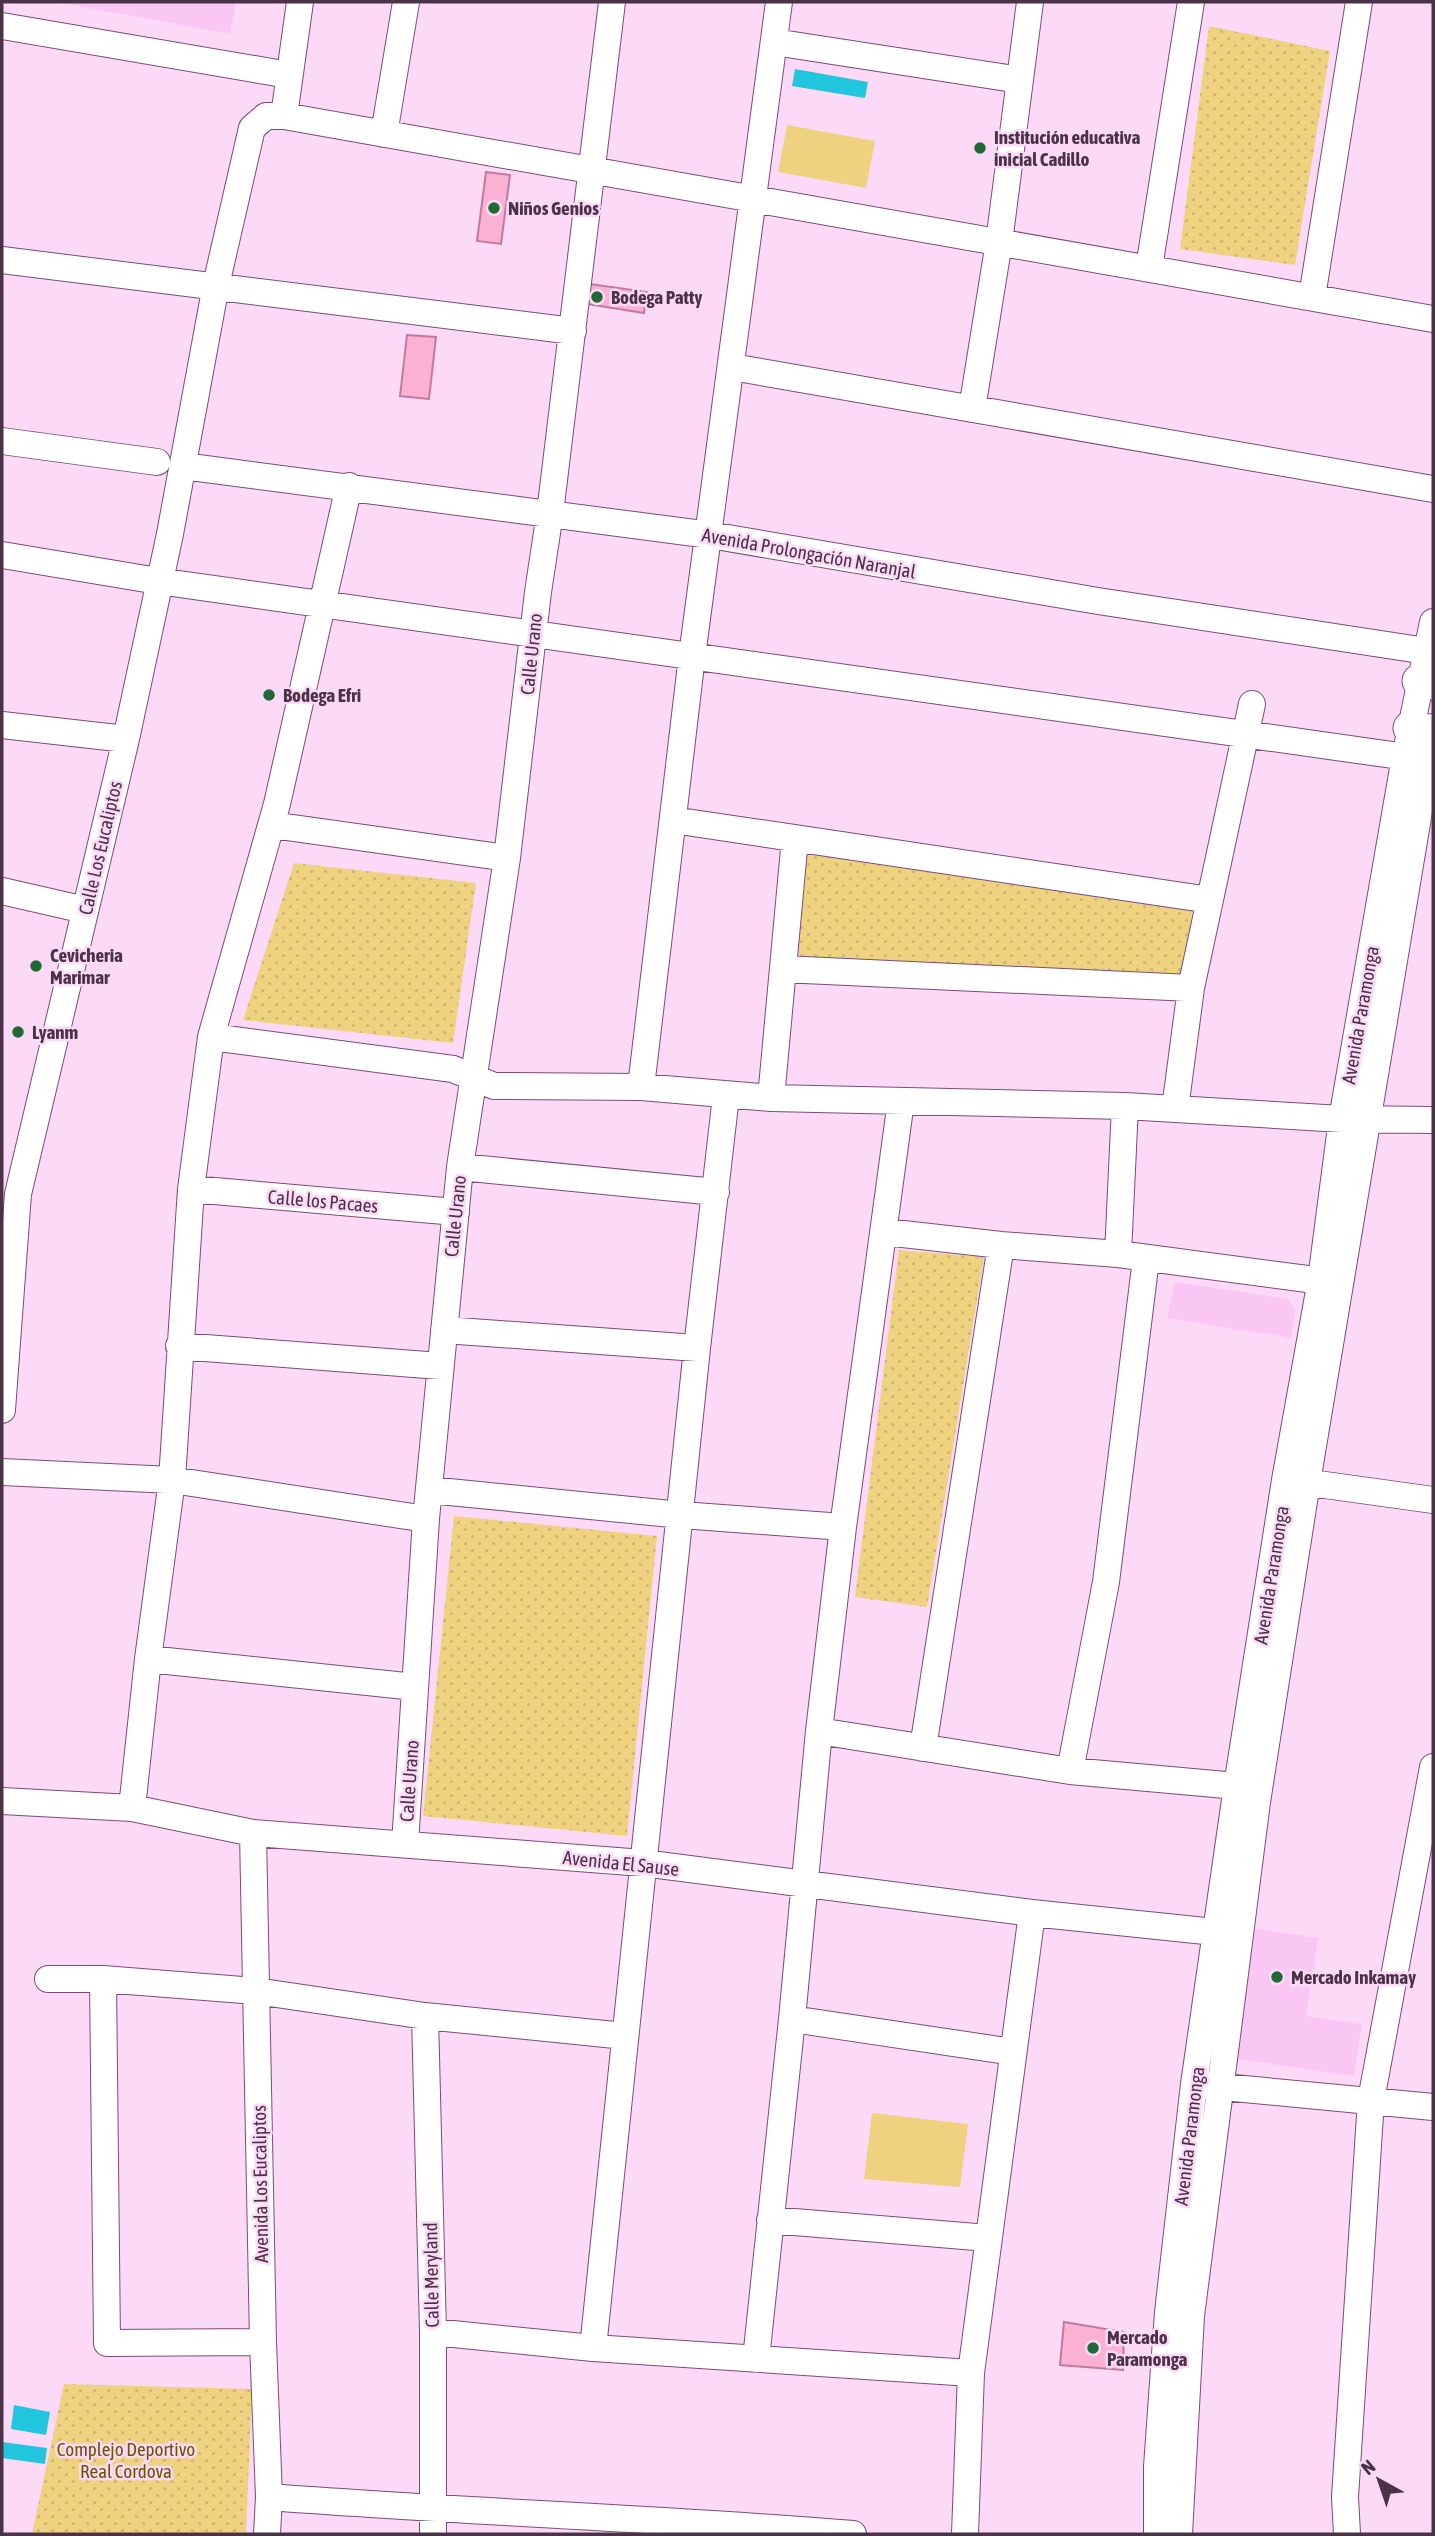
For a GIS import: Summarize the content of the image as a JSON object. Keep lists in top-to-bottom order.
{
  "streets": {
    "street": [
      "Avenida Prolongación Naranjal",
      "Calle Urano",
      "Calle Los Eucaliptos",
      "Avenida Paramonga",
      "Calle los Pacaes",
      "Avenida El Sause",
      "Avenida Los Eucaliptos",
      "Calle Meryland"
    ]
  },
  "crossings": [
    ["Avenida Prolongación Naranjal", "Calle Urano"],
    ["Avenida Prolongación Naranjal", "Calle Los Eucaliptos"],
    ["Avenida Prolongación Naranjal", "Avenida Paramonga"],
    ["Calle Urano", "Calle los Pacaes"],
    ["Calle Urano", "Avenida El Sause"],
    ["Avenida Paramonga", "Avenida El Sause"],
    ["Avenida El Sause", "Avenida Los Eucaliptos"]
  ],
  "parks": ["Complejo Deportivo Real Cordova"],
  "places": [
    "Institución educativa inicial Cadillo",
    "Niños Genios",
    "Bodega Patty",
    "Bodega Efri",
    "Cevicheria Marimar",
    "Lyanm",
    "Mercado Inkamay",
    "Mercado Paramonga"
  ],
  "north": "top left"
}
